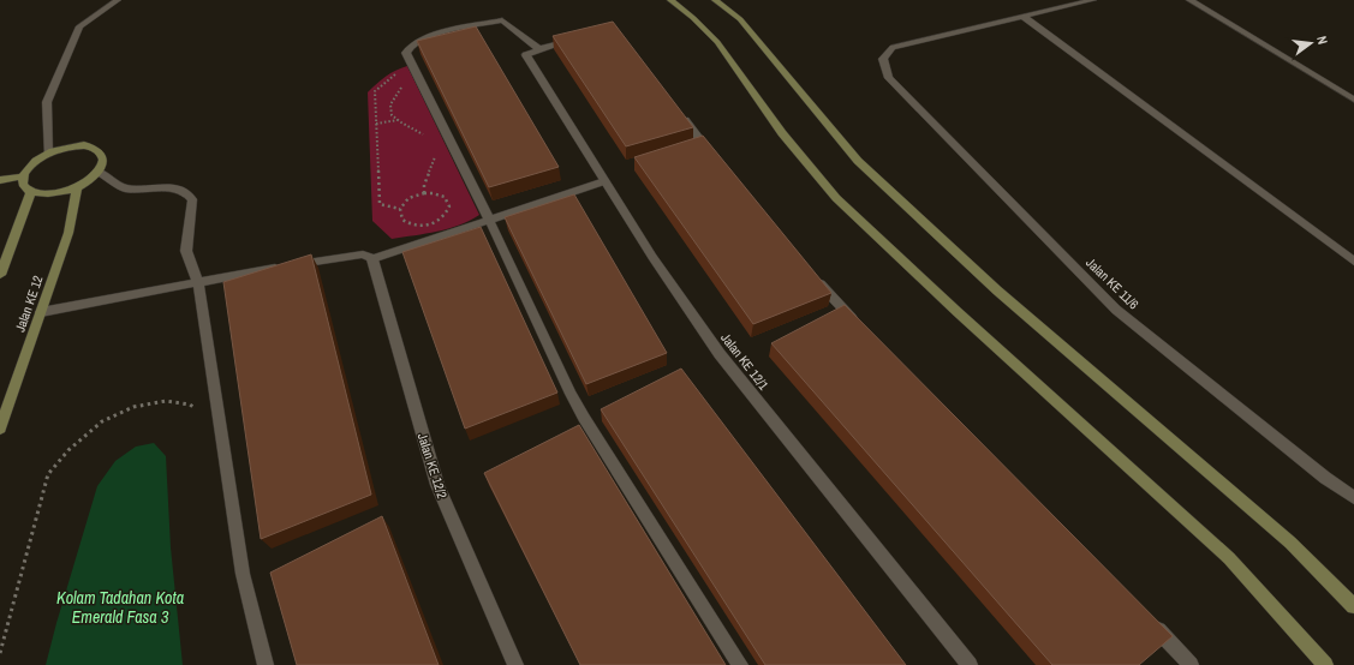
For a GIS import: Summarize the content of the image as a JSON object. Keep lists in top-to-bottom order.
{
  "streets": {
    "main road": ["Jalan KE 12"],
    "street": ["Jalan KE 11/6", "Jalan KE 12/1", "Jalan KE 12/2"]
  },
  "water": ["Kolam Tadahan Kota Emerald Fasa 3"],
  "north": "right"
}
